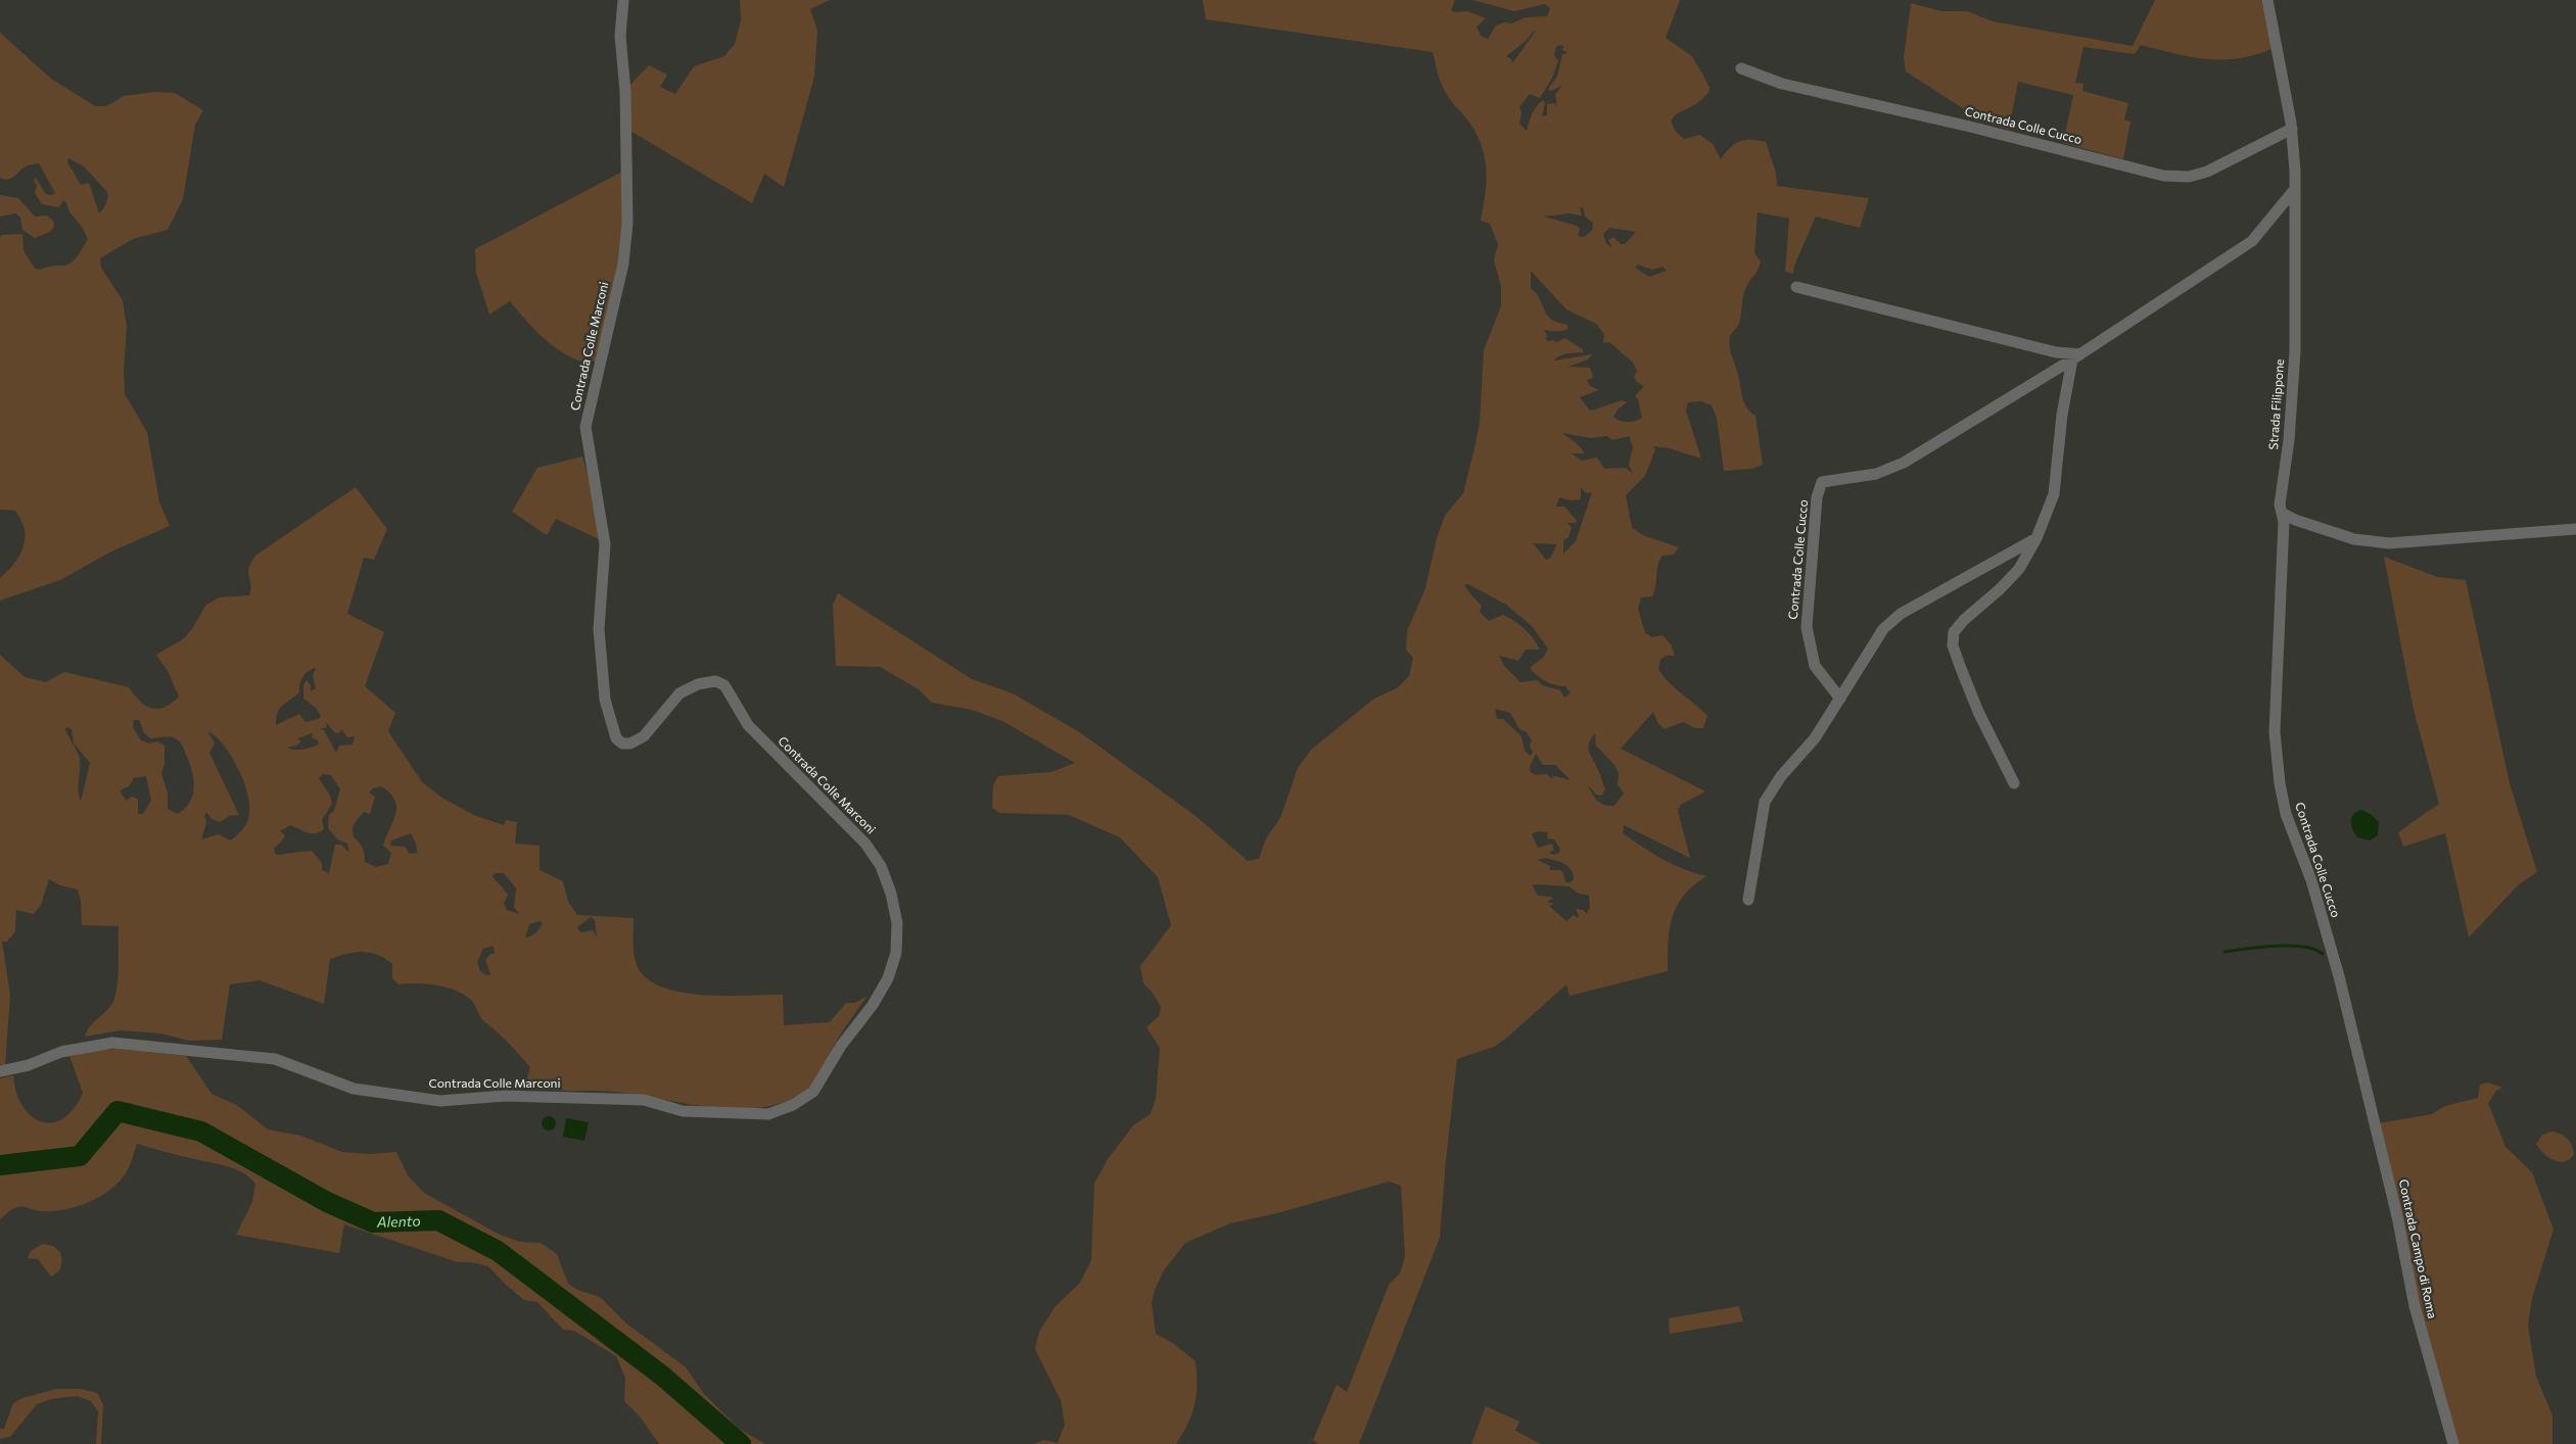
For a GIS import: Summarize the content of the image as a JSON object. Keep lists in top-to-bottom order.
{
  "streets": {
    "street": [
      "Contrada Colle Cucco",
      "Contrada Colle Marconi",
      "Strada Filippone",
      "Contrada Campo di Roma"
    ]
  },
  "crossings": [
    ["Contrada Colle Cucco", "Strada Filippone"],
    ["Contrada Colle Cucco", "Contrada Campo di Roma"]
  ],
  "water": ["Alento"]
}
